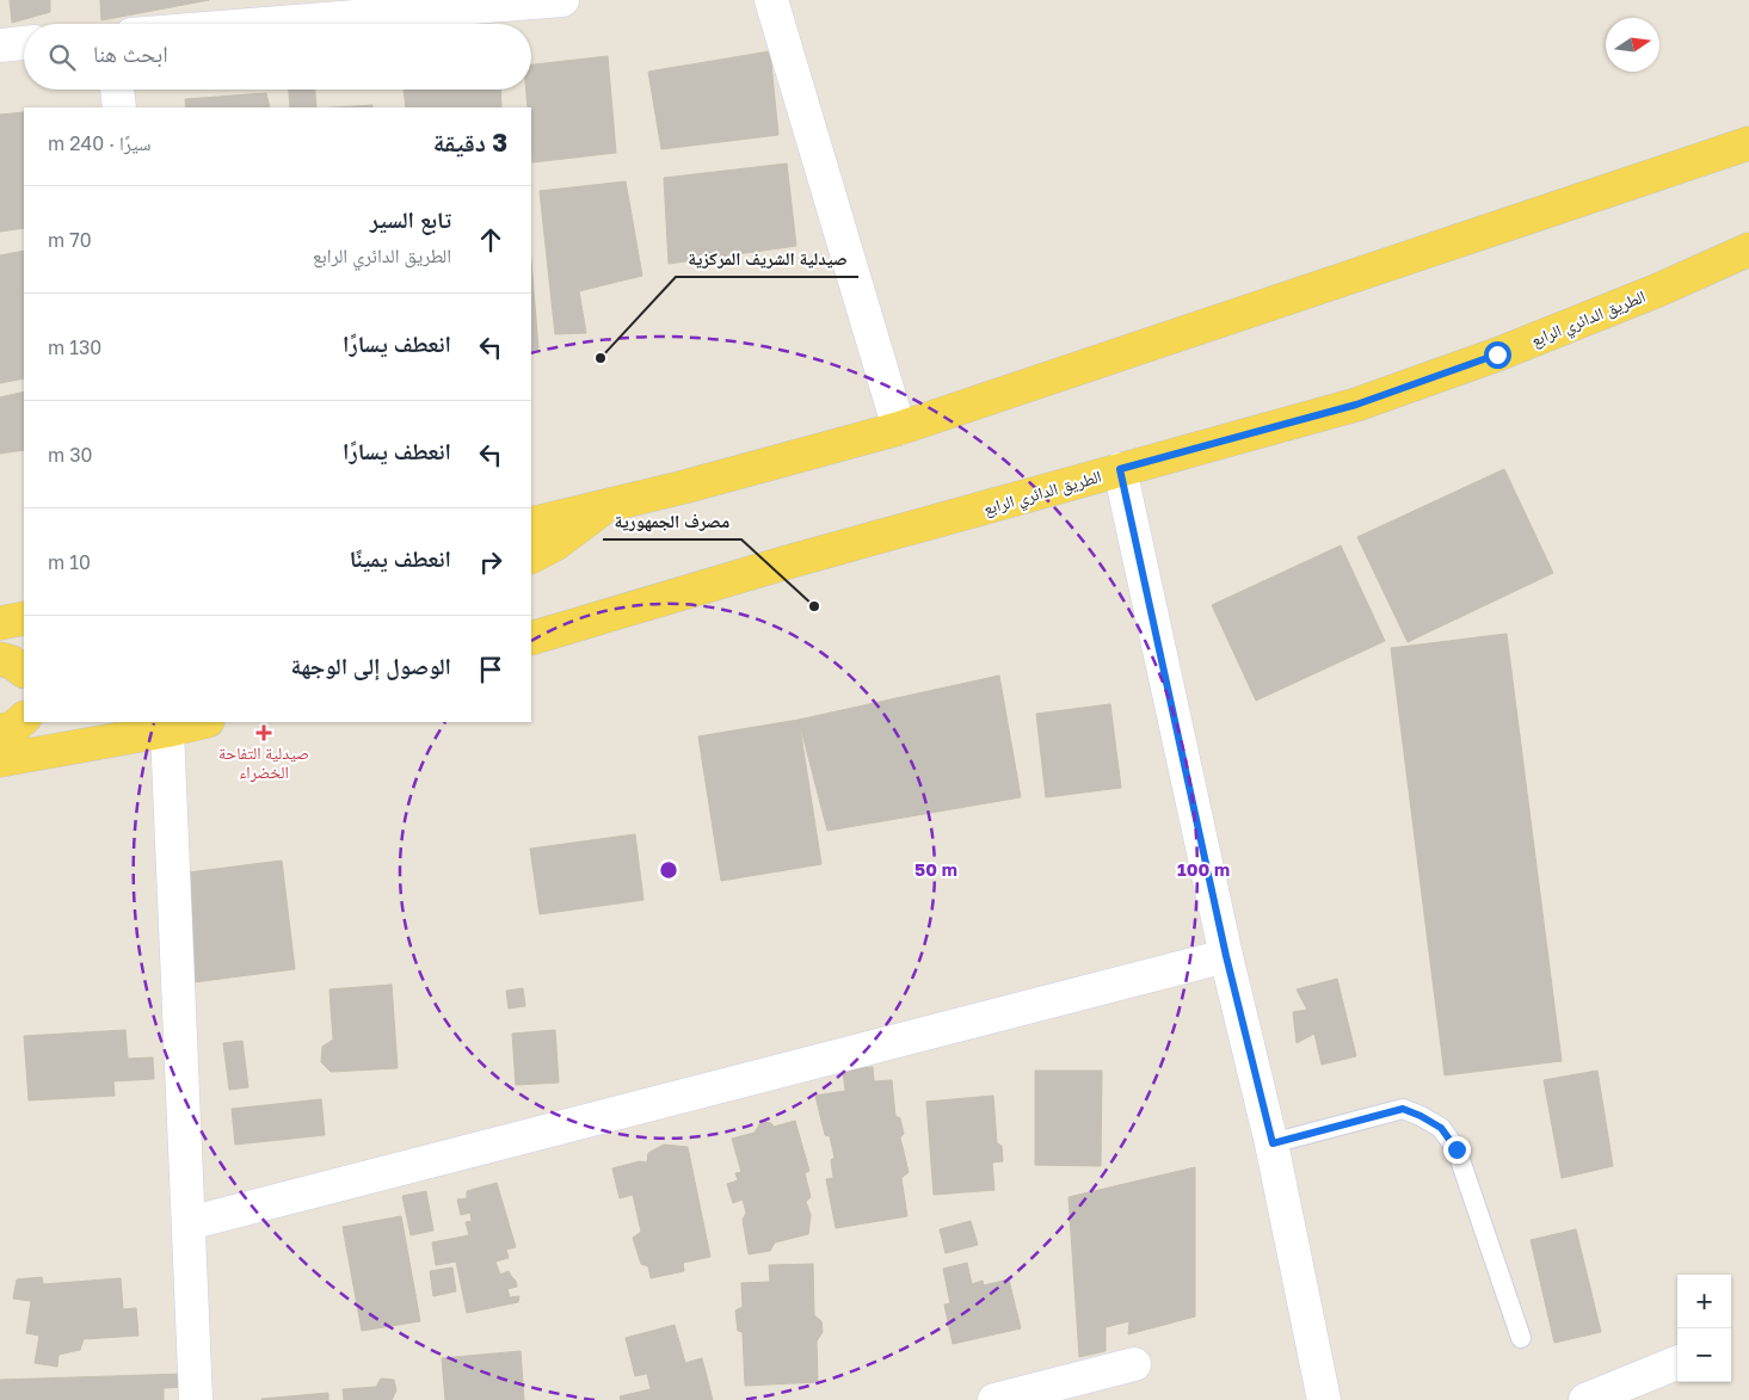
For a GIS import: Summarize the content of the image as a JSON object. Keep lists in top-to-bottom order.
{
  "streets": {
    "main road": ["الطريق الدائري الرابع"]
  },
  "places": {
    "other": ["صيدلية الشريف المركزية", "مصرف الجمهورية"],
    "health": ["صيدلية التفاحة الخضراء"]
  },
  "north": "right",
  "page": {
    "search": "ابحث هنا",
    "heading": ["3 دقيقة", "سيرًا · 240 m"],
    "list": [
      ["تابع السير", "الطريق الدائري الرابع", "70 m"],
      ["انعطف يسارًا", "130 m"],
      ["انعطف يسارًا", "30 m"],
      ["انعطف يمينًا", "10 m"],
      "الوصول إلى الوجهة"
    ],
    "map_buttons": ["+", "−"]
  },
  "rings": ["50 m", "100 m"]
}
